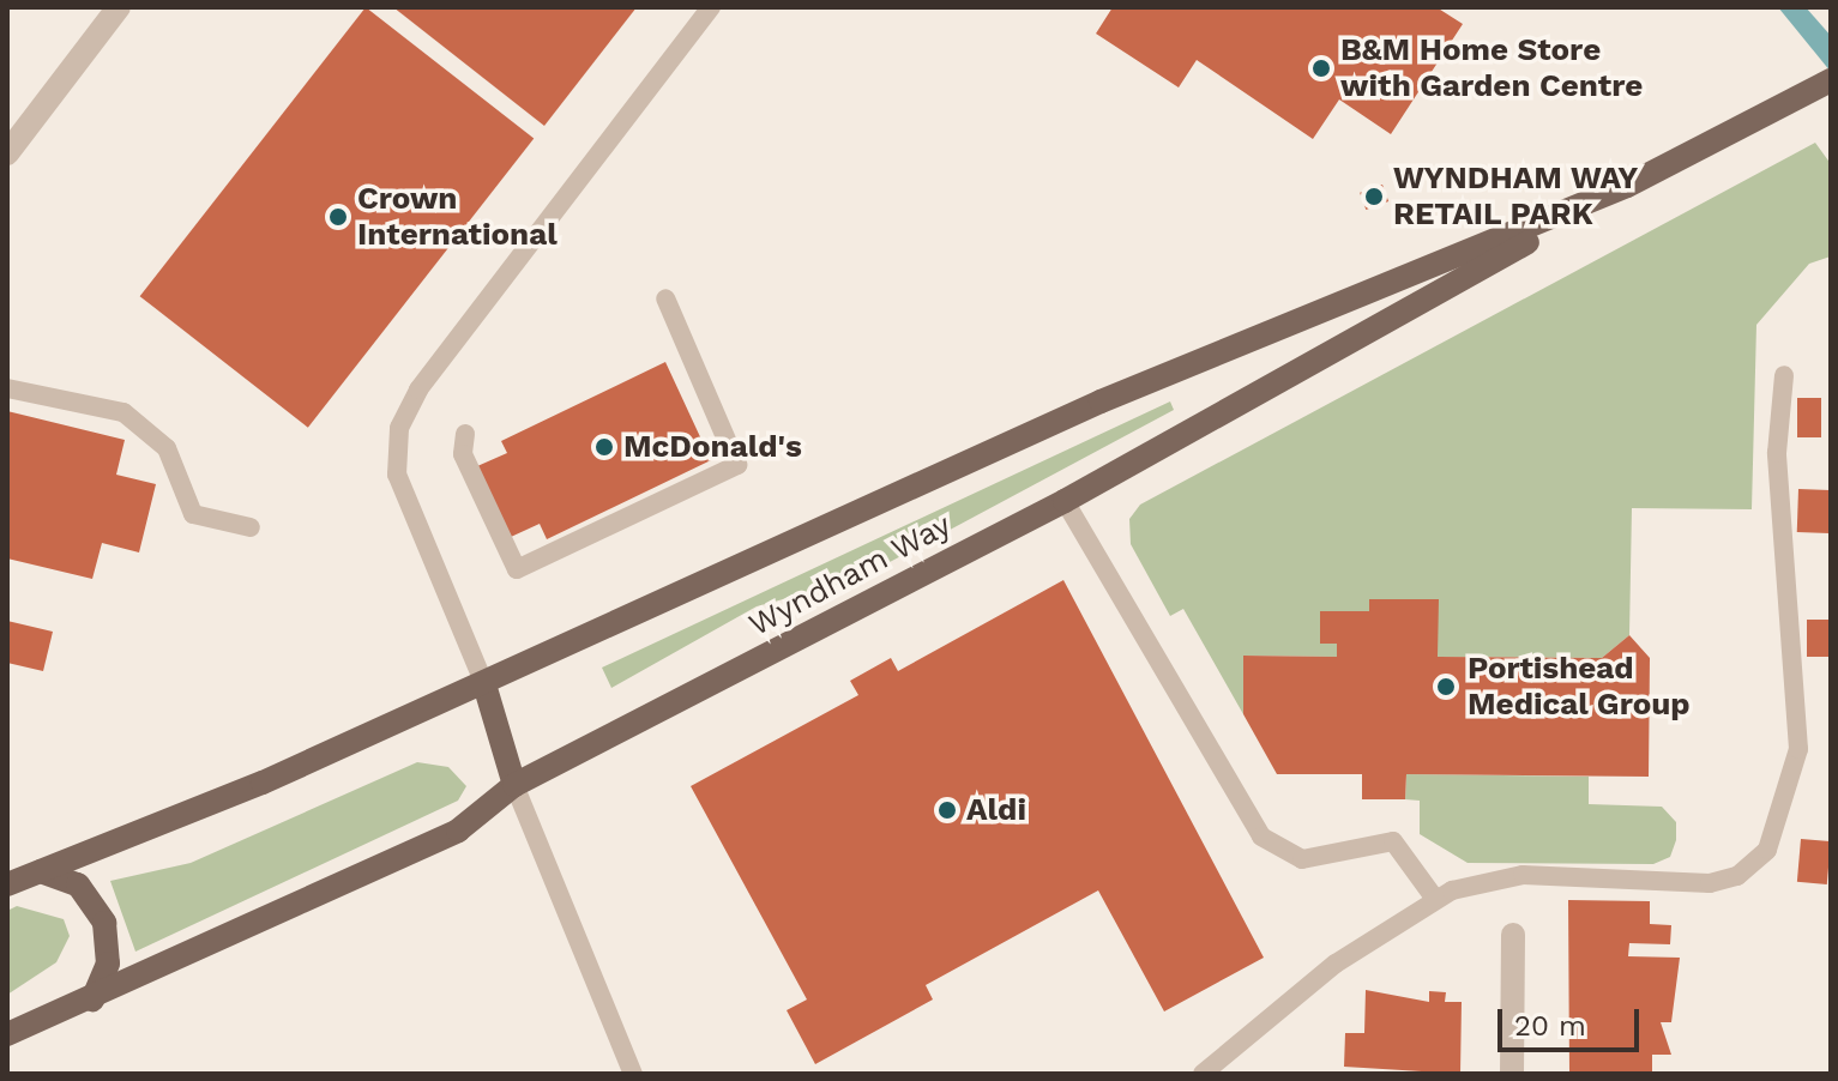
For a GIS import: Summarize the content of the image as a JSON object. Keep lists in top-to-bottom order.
{
  "streets": {
    "main road": ["Wyndham Way"]
  },
  "places": [
    "B&M Home Store with Garden Centre",
    "WYNDHAM WAY RETAIL PARK",
    "Crown International",
    "McDonald's",
    "Portishead Medical Group",
    "Aldi"
  ],
  "scale_bar": "20 m"
}
